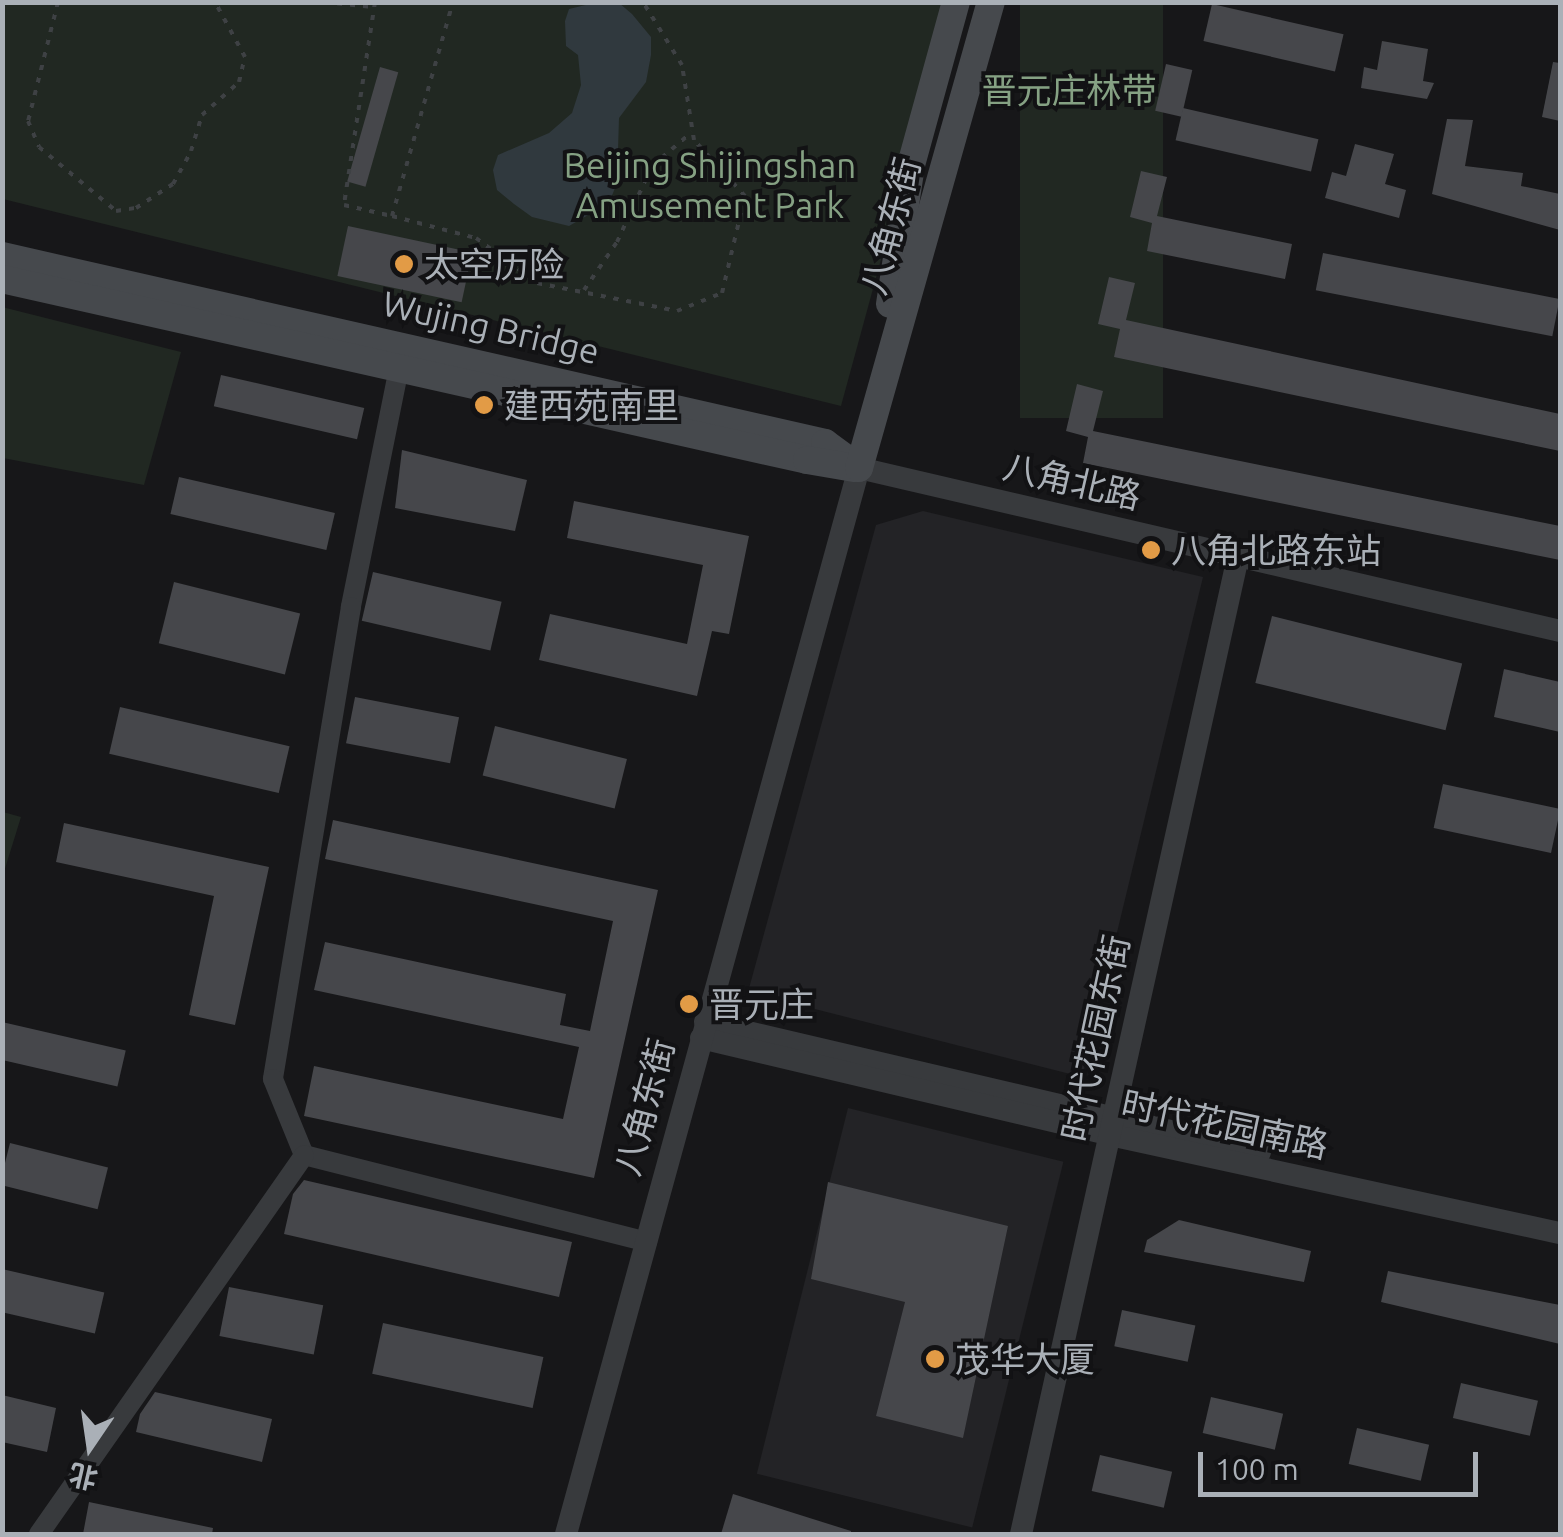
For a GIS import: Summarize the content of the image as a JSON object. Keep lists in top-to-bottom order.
{
  "streets": {
    "main road": ["八角东街", "Wujing Bridge"],
    "street": ["八角北路", "时代花园东街", "时代花园南路"]
  },
  "crossings": [
    ["八角东街", "Wujing Bridge"],
    ["八角东街", "八角北路"],
    ["八角东街", "时代花园南路"],
    ["Wujing Bridge", "八角北路"],
    ["八角北路", "时代花园东街"],
    ["时代花园东街", "时代花园南路"]
  ],
  "parks": ["晋元庄林带", "Beijing Shijingshan Amusement Park"],
  "places": [
    "太空历险",
    "建西苑南里",
    "八角北路东站",
    "晋元庄",
    "茂华大厦"
  ],
  "scale_bar": "100 m",
  "north": "bottom"
}
